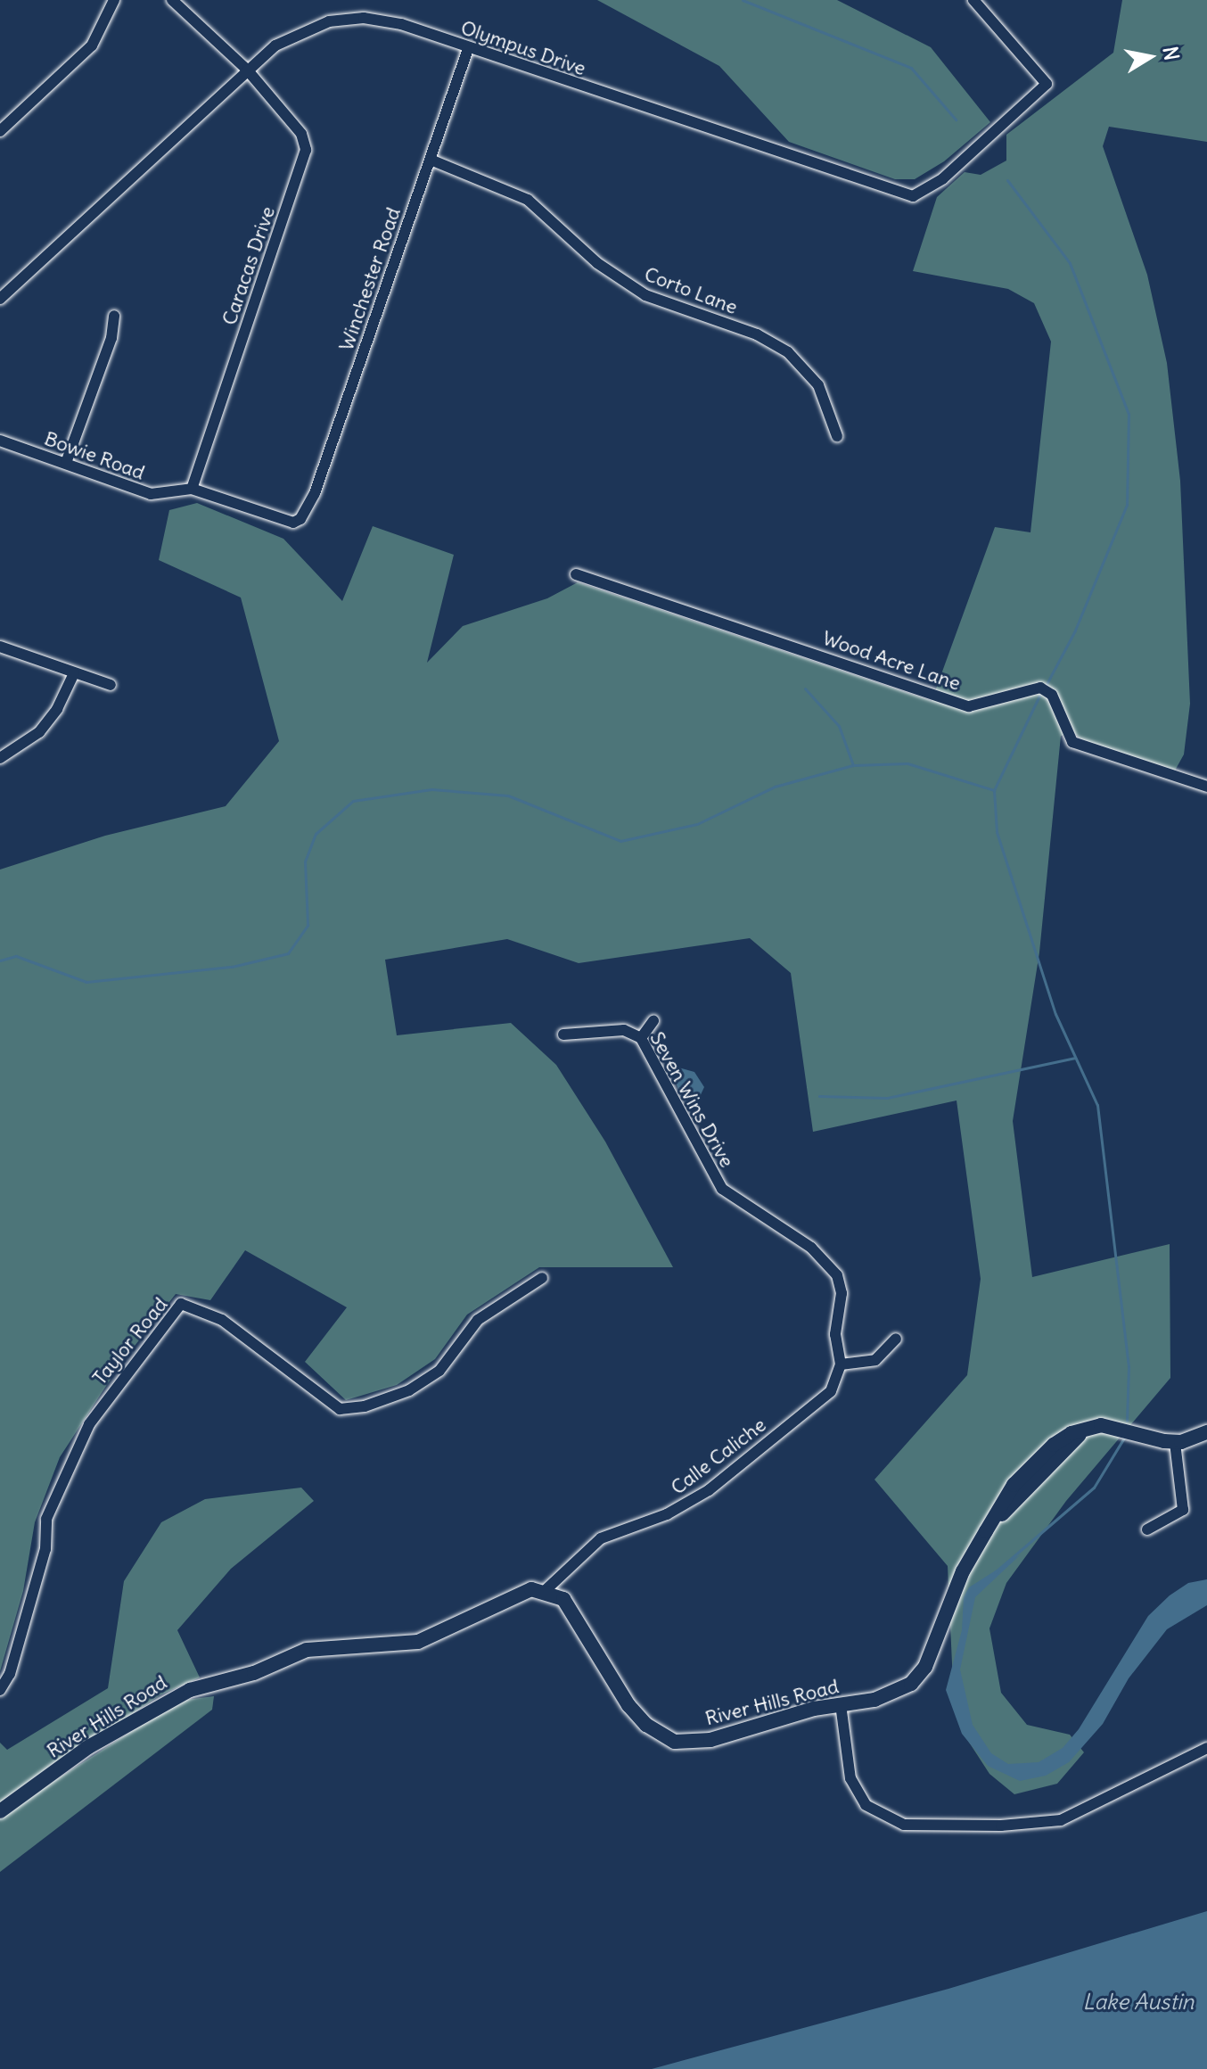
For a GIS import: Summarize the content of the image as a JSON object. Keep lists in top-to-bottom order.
{
  "streets": {
    "street": [
      "Olympus Drive",
      "Caracas Drive",
      "Winchester Road",
      "Corto Lane",
      "Bowie Road",
      "Wood Acre Lane",
      "Seven Wins Drive",
      "Taylor Road",
      "Calle Caliche",
      "River Hills Road"
    ]
  },
  "crossings": [
    ["Olympus Drive", "Caracas Drive"],
    ["Olympus Drive", "Winchester Road"],
    ["Caracas Drive", "Bowie Road"],
    ["Winchester Road", "Corto Lane"],
    ["Winchester Road", "Bowie Road"],
    ["Seven Wins Drive", "Calle Caliche"],
    ["Calle Caliche", "River Hills Road"]
  ],
  "water": ["Lake Austin"],
  "north": "right"
}
